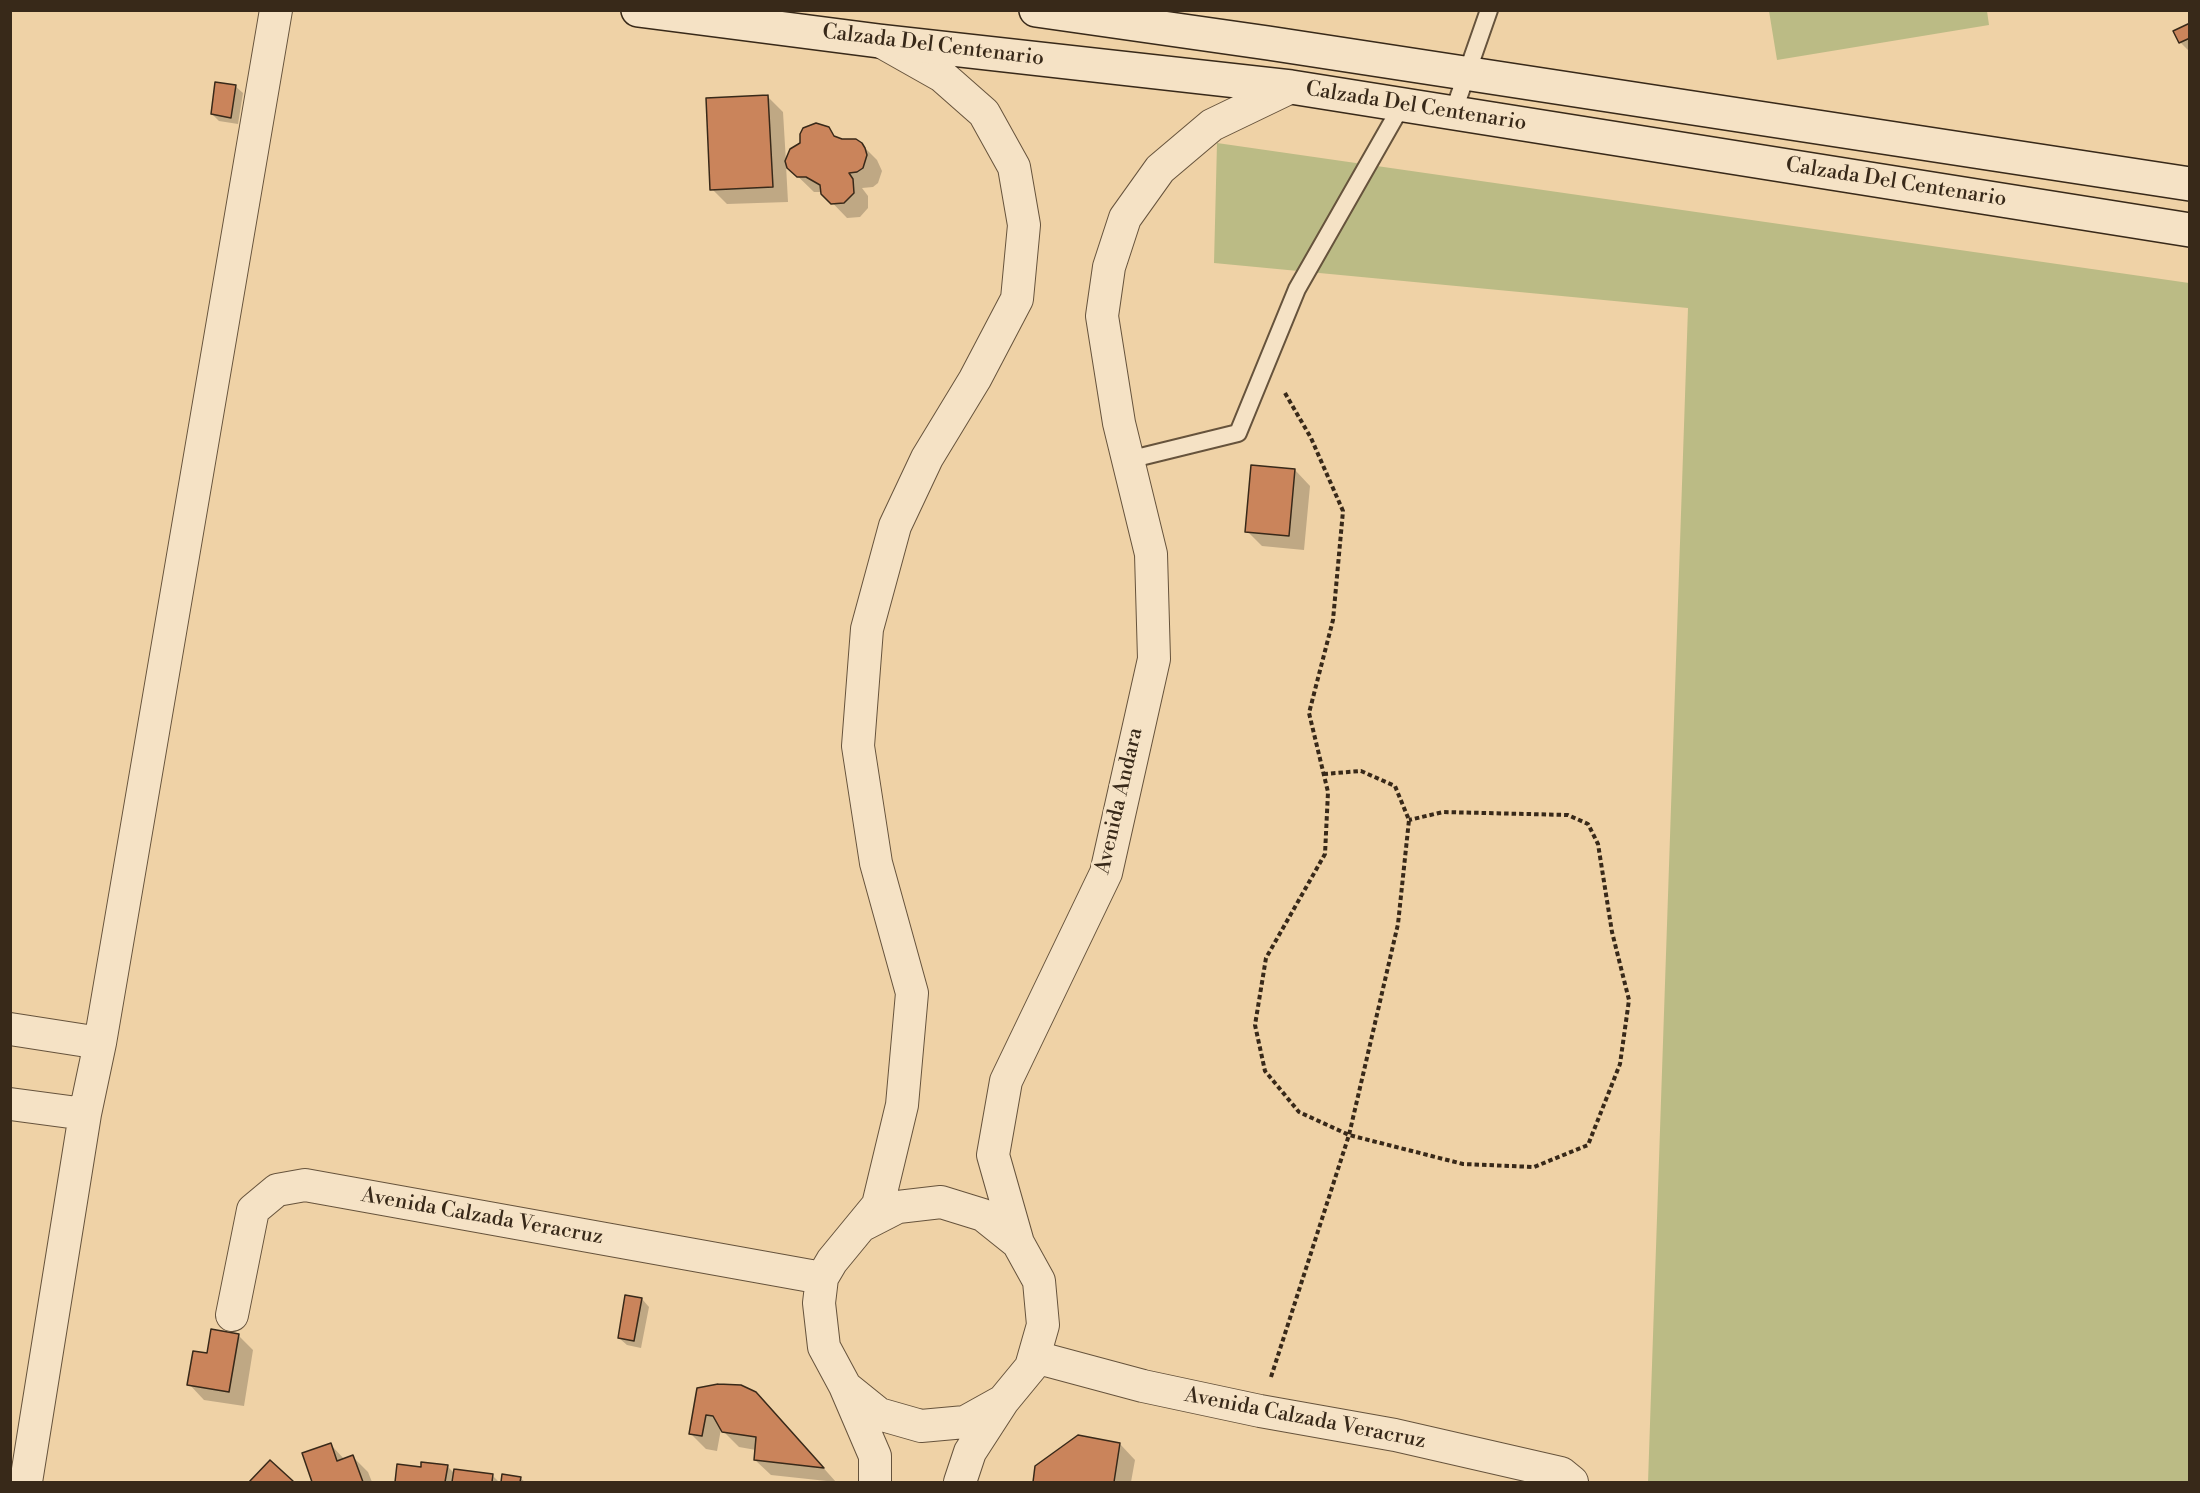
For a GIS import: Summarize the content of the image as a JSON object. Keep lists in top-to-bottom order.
{
  "streets": {
    "main road": ["Calzada Del Centenario"],
    "street": ["Avenida Andara", "Avenida Calzada Veracruz"]
  },
  "crossings": [
    ["Calzada Del Centenario", "Avenida Andara"],
    ["Avenida Andara", "Avenida Calzada Veracruz"]
  ]
}
